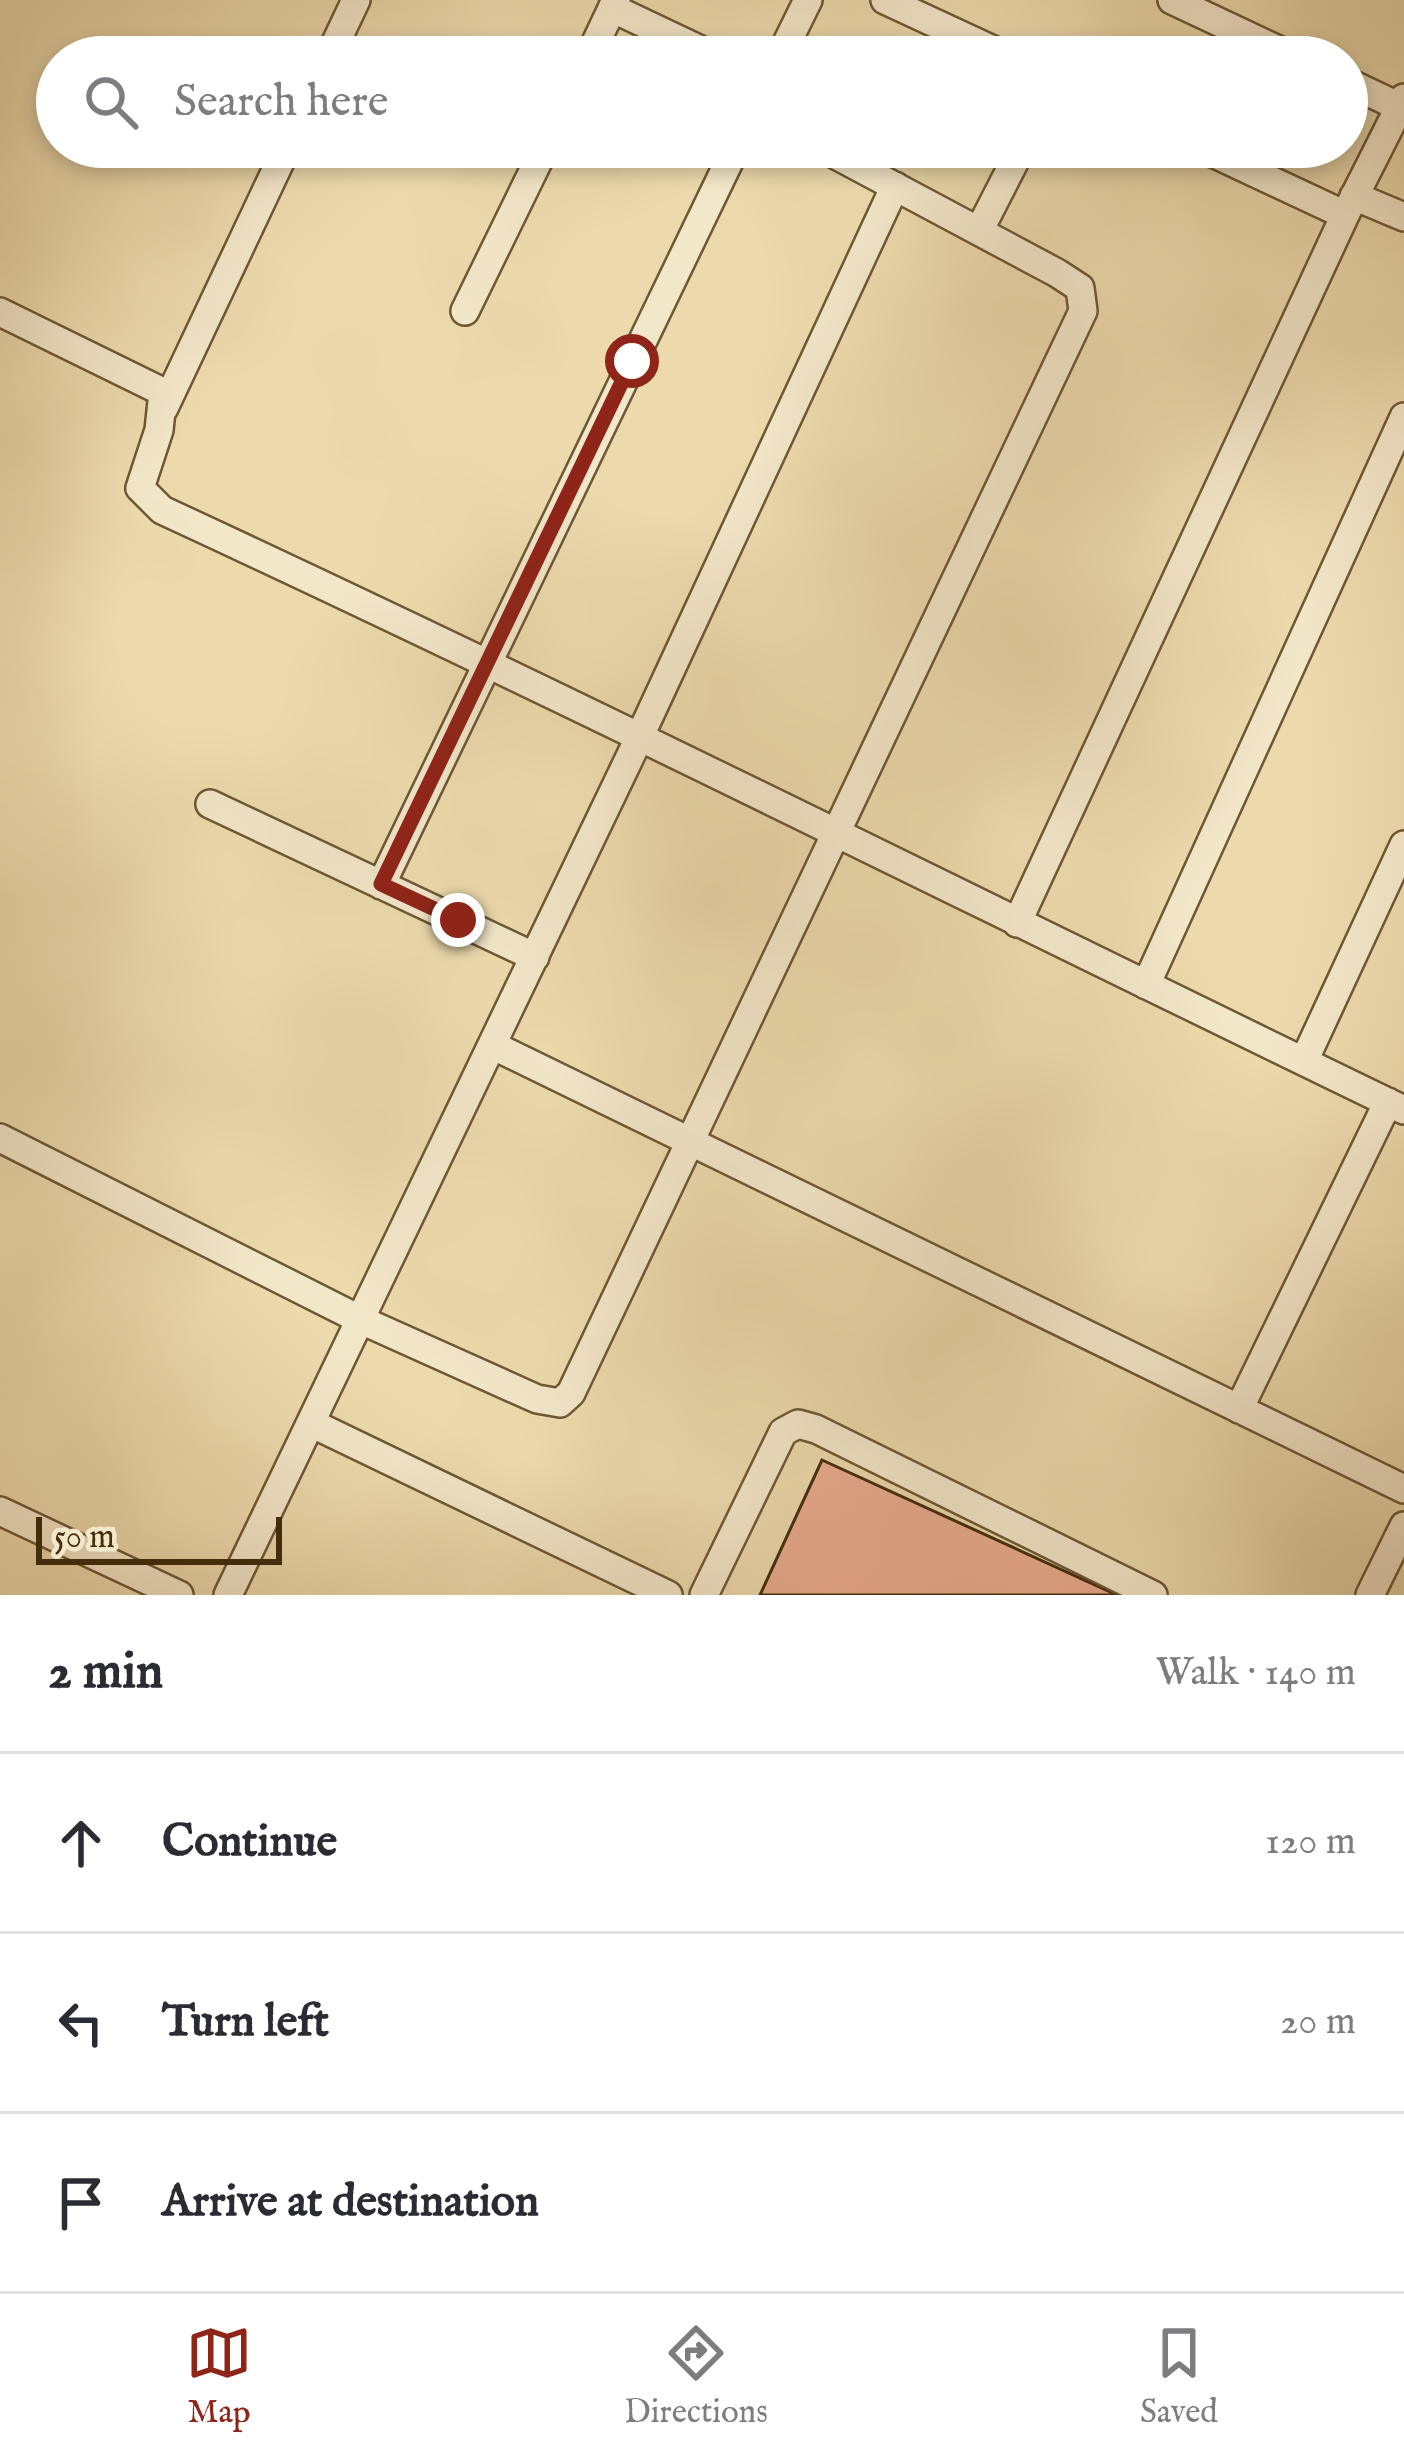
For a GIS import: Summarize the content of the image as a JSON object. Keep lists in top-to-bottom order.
{
  "scale_bar": "50 m",
  "page": {
    "search": "Search here",
    "scale": "50 m",
    "heading": ["2 min", "Walk · 140 m"],
    "list": [
      ["Continue", "120 m"],
      ["Turn left", "20 m"],
      "Arrive at destination"
    ],
    "nav": ["Map", "Directions", "Saved"]
  }
}
